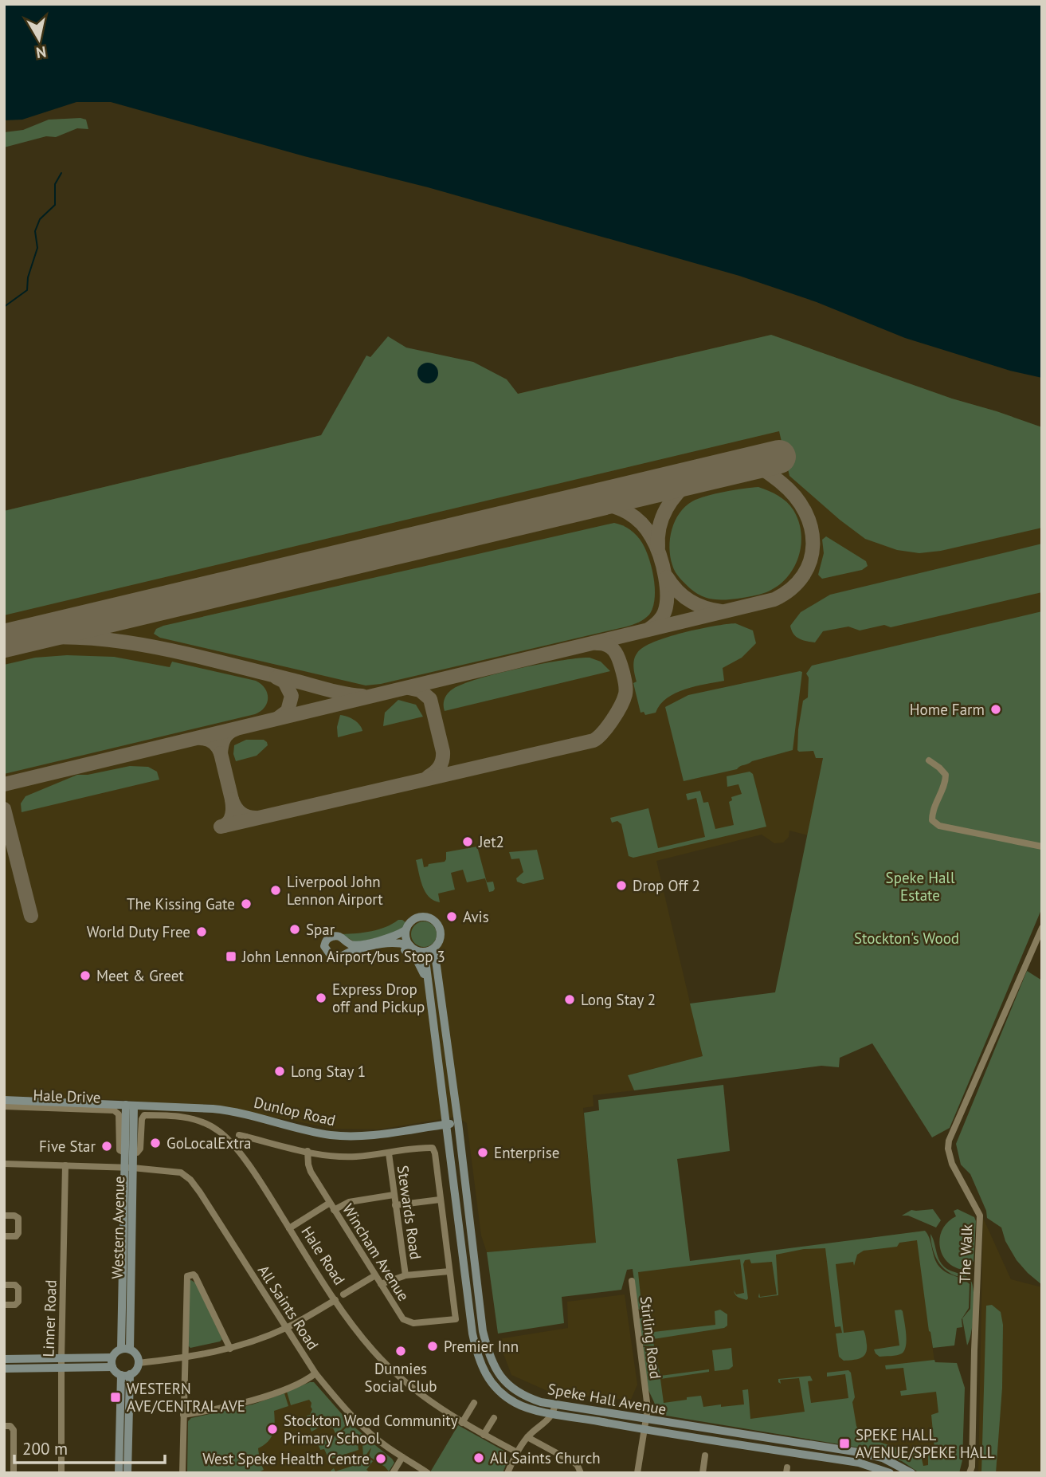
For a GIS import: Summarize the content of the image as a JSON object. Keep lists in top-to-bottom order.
{
  "streets": {
    "street": [
      "Hale Drive",
      "Dunlop Road",
      "Stewards Road",
      "Western Avenue",
      "Wincham Avenue",
      "The Walk",
      "Hale Road",
      "All Saints Road",
      "Linner Road",
      "Stirling Road",
      "Speke Hall Avenue"
    ]
  },
  "crossings": [
    ["Hale Drive", "Western Avenue"],
    ["Hale Drive", "Hale Road"],
    ["Dunlop Road", "Western Avenue"],
    ["Dunlop Road", "Speke Hall Avenue"],
    ["Western Avenue", "Hale Road"],
    ["Western Avenue", "All Saints Road"],
    ["All Saints Road", "Linner Road"],
    ["Stirling Road", "Speke Hall Avenue"]
  ],
  "parks": ["Speke Hall Estate", "Stockton's Wood"],
  "places": {
    "other": [
      "Home Farm",
      "Jet2",
      "Drop Off 2",
      "Liverpool John Lennon Airport",
      "The Kissing Gate",
      "Avis",
      "Spar",
      "World Duty Free",
      "Meet & Greet",
      "Express Drop off and Pickup",
      "Long Stay 2",
      "Long Stay 1",
      "GoLocalExtra",
      "Five Star",
      "Enterprise",
      "Premier Inn",
      "Dunnies Social Club",
      "Stockton Wood Community Primary School",
      "All Saints Church",
      "West Speke Health Centre"
    ],
    "transit": ["John Lennon Airport/bus Stop 3", "WESTERN AVE/CENTRAL AVE", "SPEKE HALL AVENUE/SPEKE HALL"]
  },
  "scale_bar": "200 m",
  "north": "bottom"
}
